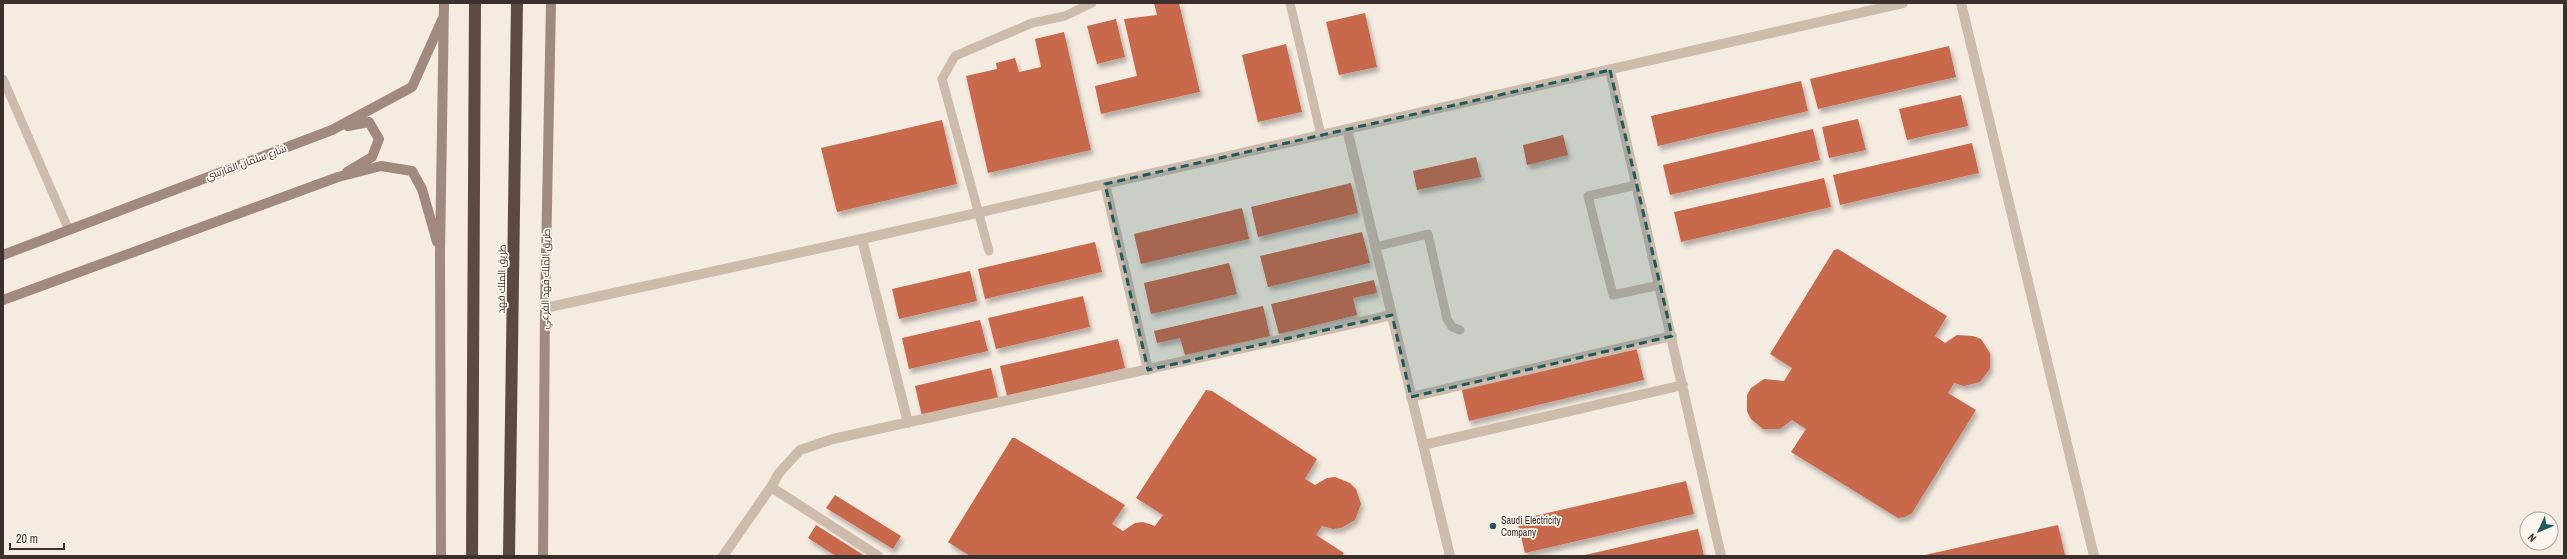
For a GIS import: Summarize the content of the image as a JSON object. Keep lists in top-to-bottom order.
{
  "streets": {
    "highway": ["طريق الملك فهد"],
    "street": ["شارع سلمان الفارسي", "طريق الملك فهد الفرعي"]
  },
  "places": ["Saudi Electricity Company"],
  "scale_bar": "20 m",
  "north": "bottom left"
}
